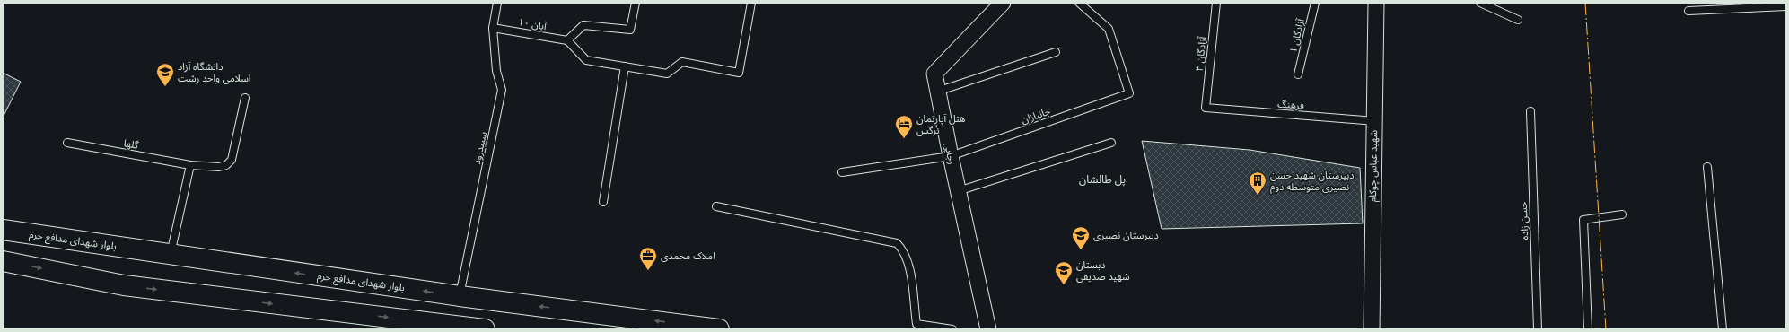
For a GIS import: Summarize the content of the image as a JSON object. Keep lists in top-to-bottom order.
{
  "streets": {
    "main road": ["بلوار شهدای مدافع حرم"],
    "street": ["رجایی", "شهید عباس چوکام"],
    "lane": [
      "آبان ۱۰",
      "آزادگان ۱",
      "آزادگان ۳",
      "فرهنگ",
      "جانبازان",
      "گلها",
      "سپیدرود",
      "حسن زاده"
    ]
  },
  "crossings": [
    ["آبان ۱۰", "سپیدرود"],
    ["آزادگان ۳", "فرهنگ"],
    ["فرهنگ", "شهید عباس چوکام"],
    ["جانبازان", "رجایی"],
    ["سپیدرود", "بلوار شهدای مدافع حرم"]
  ],
  "districts": ["پل طالشان"],
  "places": {
    "school or university": ["دانشگاه آزاد اسلامی واحد رشت", "دبیرستان نصیری", "دبستان شهید صدیقی"],
    "hotel": ["هتل آپارتمان نرگس"],
    "building": ["دبیرستان شهید حسن نصیری متوسطه دوم"],
    "office": ["املاک محمدی"]
  }
}
